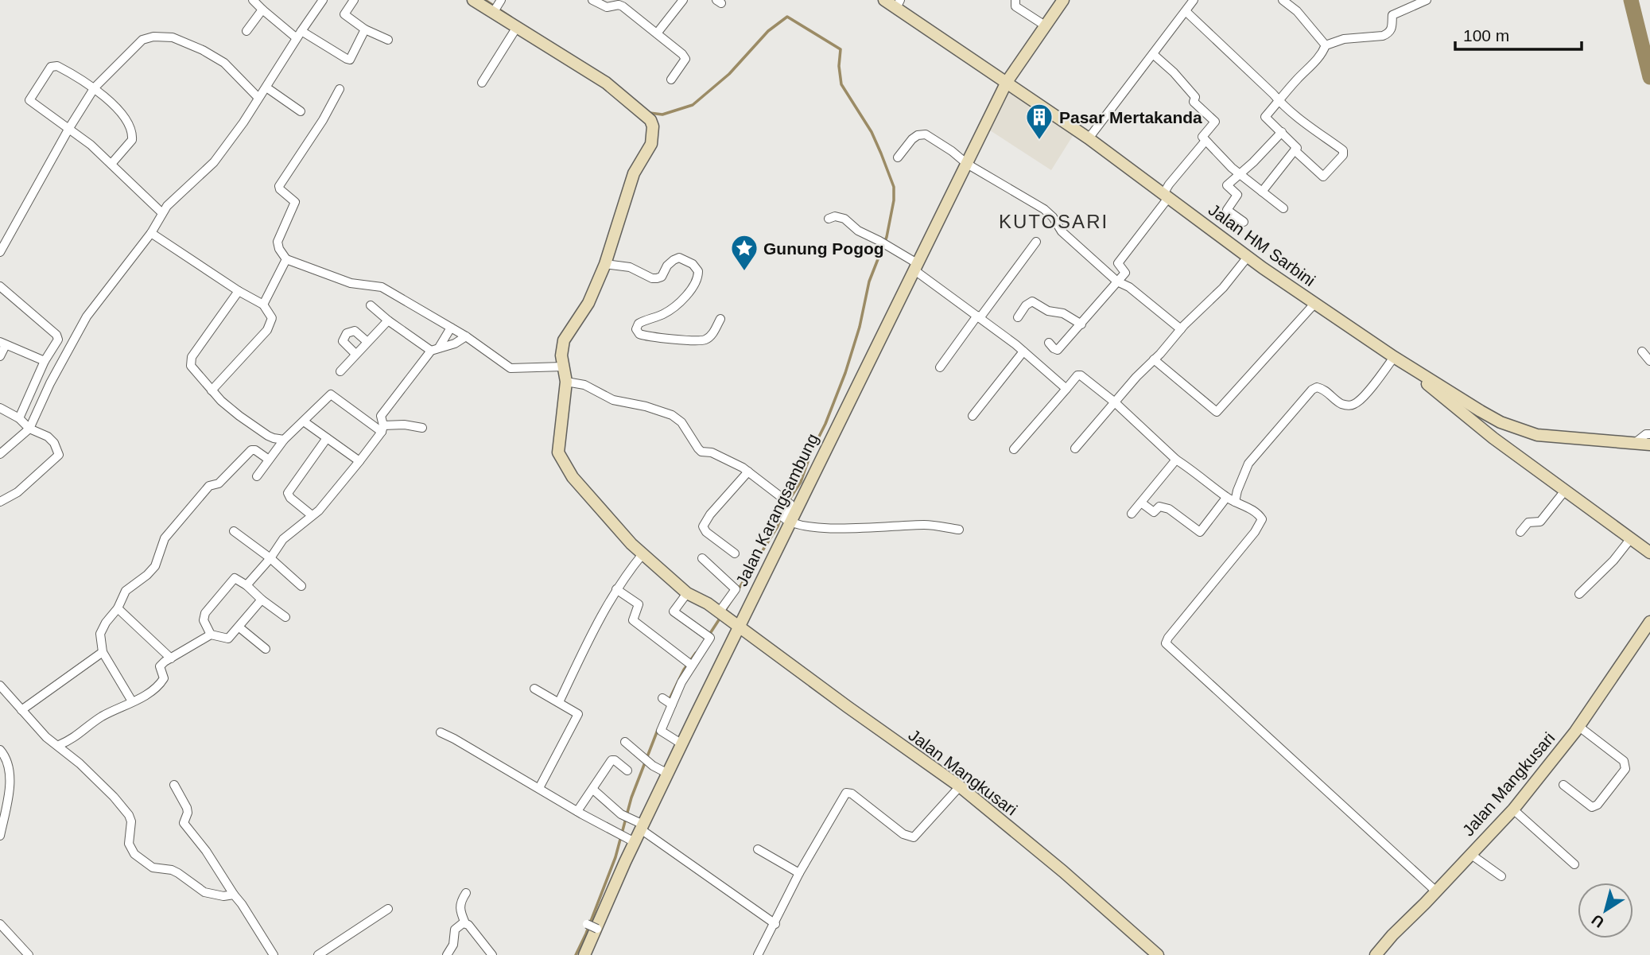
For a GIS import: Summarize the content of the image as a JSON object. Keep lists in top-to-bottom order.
{
  "streets": {
    "street": ["Jalan HM Sarbini", "Jalan Karangsambung", "Jalan Mangkusari"]
  },
  "crossings": [
    ["Jalan HM Sarbini", "Jalan Karangsambung"],
    ["Jalan Karangsambung", "Jalan Mangkusari"]
  ],
  "districts": ["KUTOSARI"],
  "places": {
    "building": ["Pasar Mertakanda"],
    "place": ["Gunung Pogog"]
  },
  "scale_bar": "100 m",
  "north": "bottom left"
}
